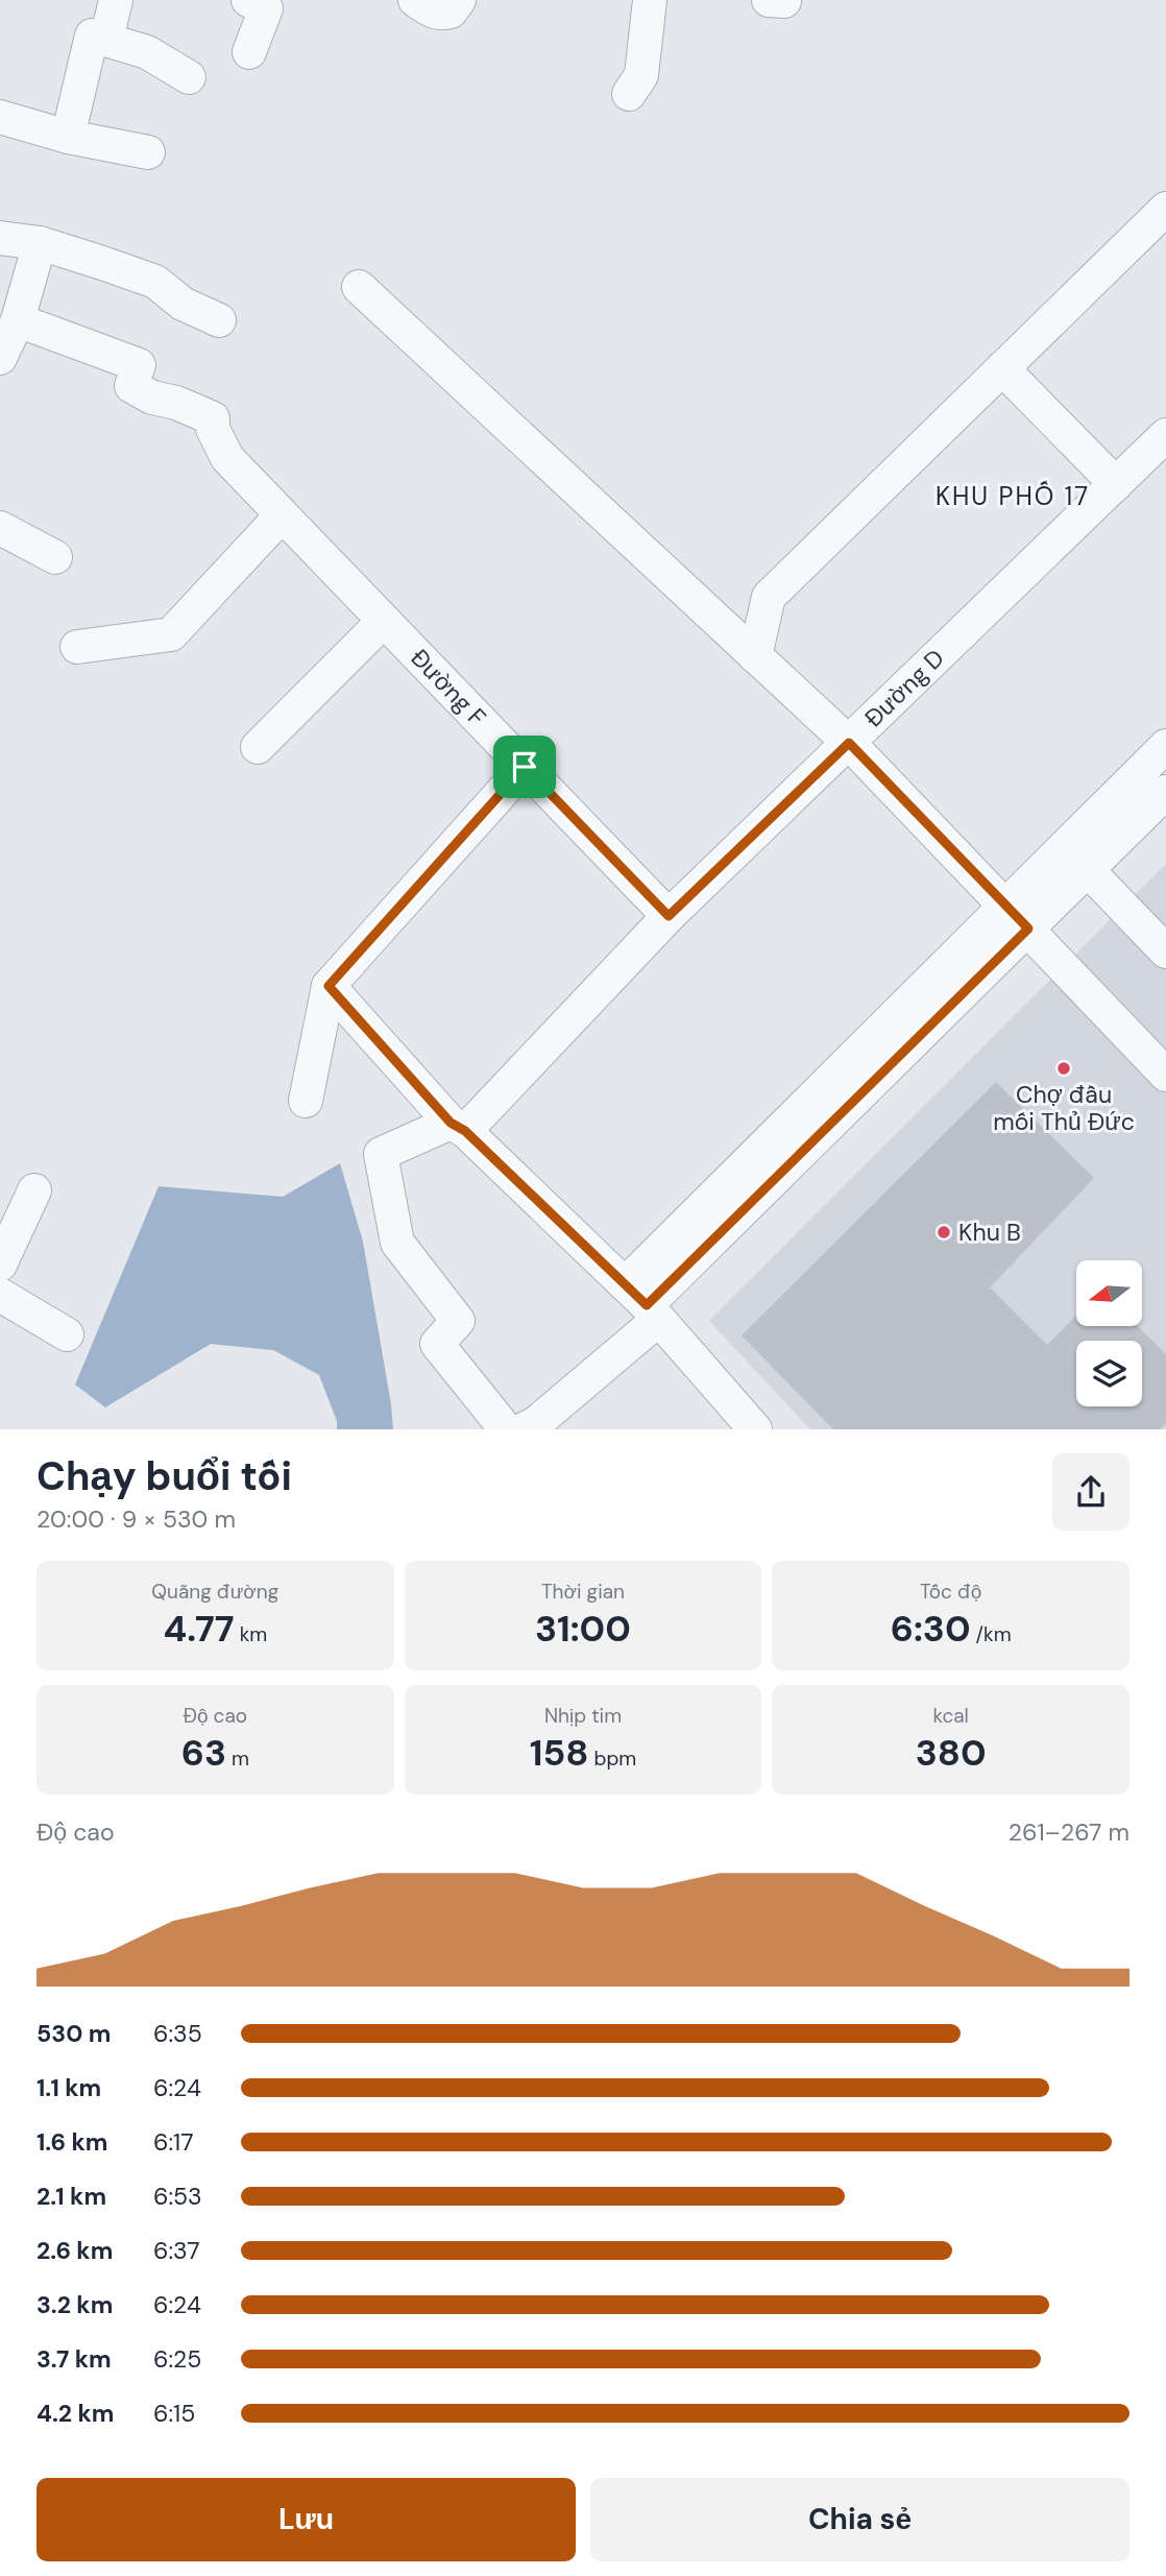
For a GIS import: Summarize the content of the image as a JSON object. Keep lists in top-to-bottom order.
{
  "streets": {
    "street": ["Đường F", "Đường D"]
  },
  "crossings": [
    ["Đường F", "Đường D"]
  ],
  "districts": ["KHU PHỐ 17"],
  "places": ["Chợ đầu mối Thủ Đức", "Khu B"],
  "north": "left",
  "page": {
    "heading": ["Chạy buổi tối", "20:00 · 9 × 530 m"],
    "stats": [
      ["Quãng đường", "4.77 km"],
      ["Thời gian", "31:00"],
      ["Tốc độ", "6:30 /km"],
      ["Độ cao", "63 m"],
      ["Nhịp tim", "158 bpm"],
      ["kcal", "380"]
    ],
    "chart": ["Độ cao", "261–267 m"],
    "list": [
      {
        "name": "530 m",
        "note": "6:35"
      },
      {
        "name": "1.1 km",
        "note": "6:24"
      },
      {
        "name": "1.6 km",
        "note": "6:17"
      },
      {
        "name": "2.1 km",
        "note": "6:53"
      },
      {
        "name": "2.6 km",
        "note": "6:37"
      },
      {
        "name": "3.2 km",
        "note": "6:24"
      },
      {
        "name": "3.7 km",
        "note": "6:25"
      },
      {
        "name": "4.2 km",
        "note": "6:15"
      }
    ],
    "buttons": ["Lưu", "Chia sẻ"]
  }
}
